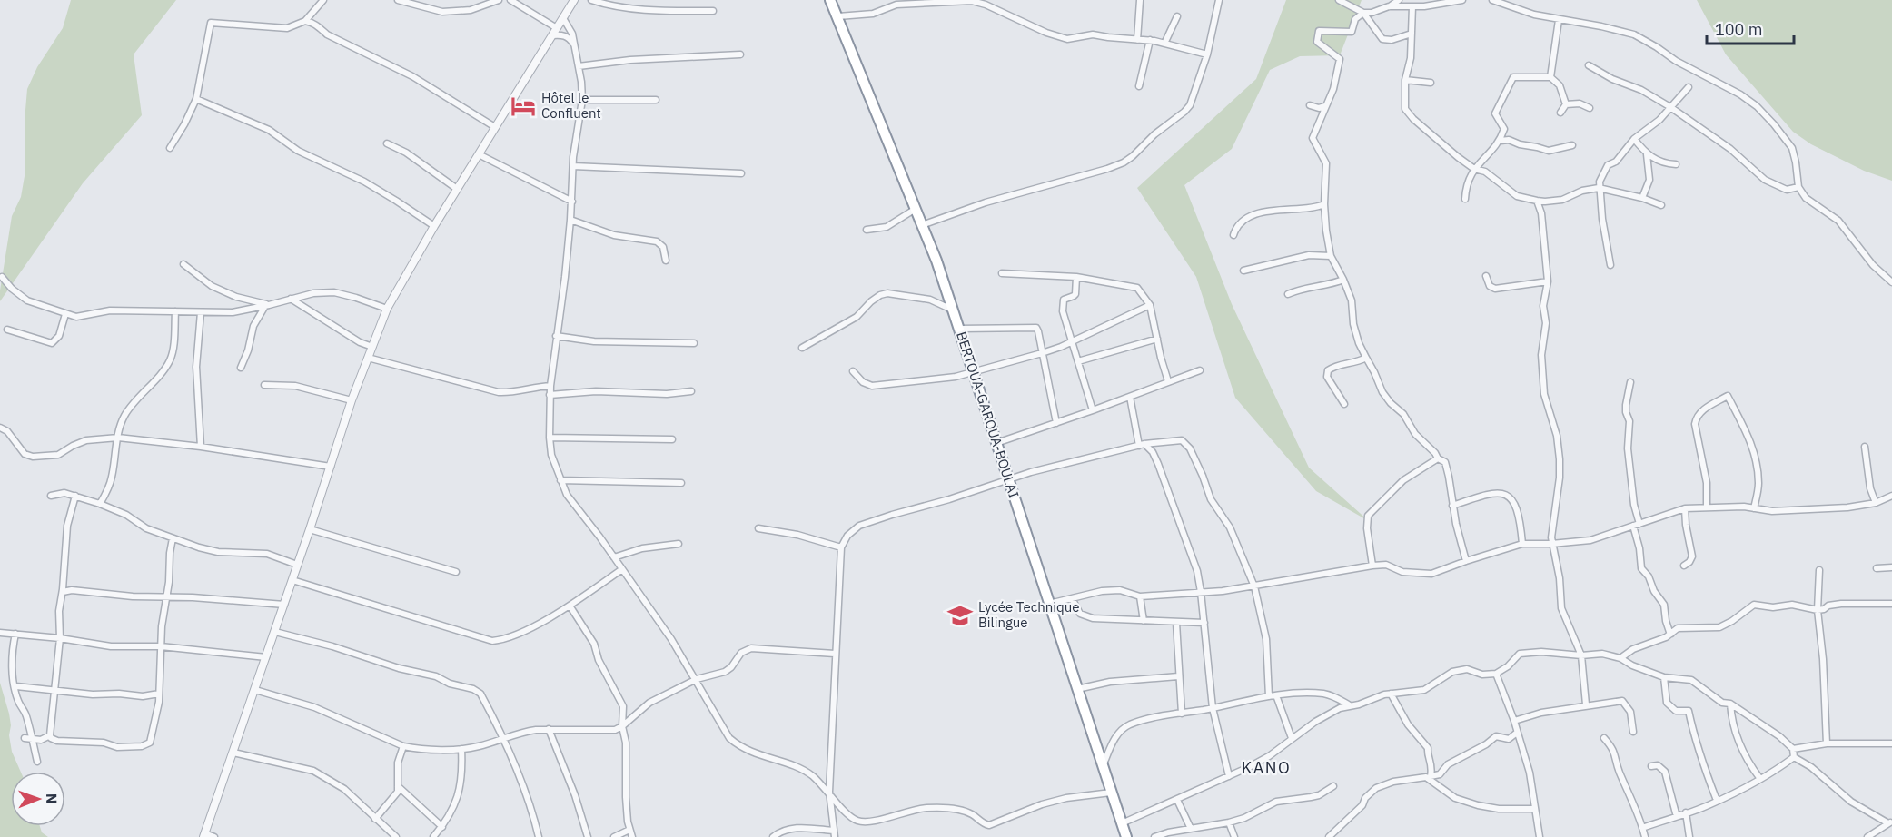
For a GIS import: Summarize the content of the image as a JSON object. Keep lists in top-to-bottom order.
{
  "streets": {
    "highway": ["BERTOUA-GAROUA-BOULAI"]
  },
  "districts": ["KANO"],
  "places": {
    "hotel": ["Hôtel le Confluent"],
    "school or university": ["Lycée Technique Bilingue"]
  },
  "scale_bar": "100 m",
  "north": "right"
}
